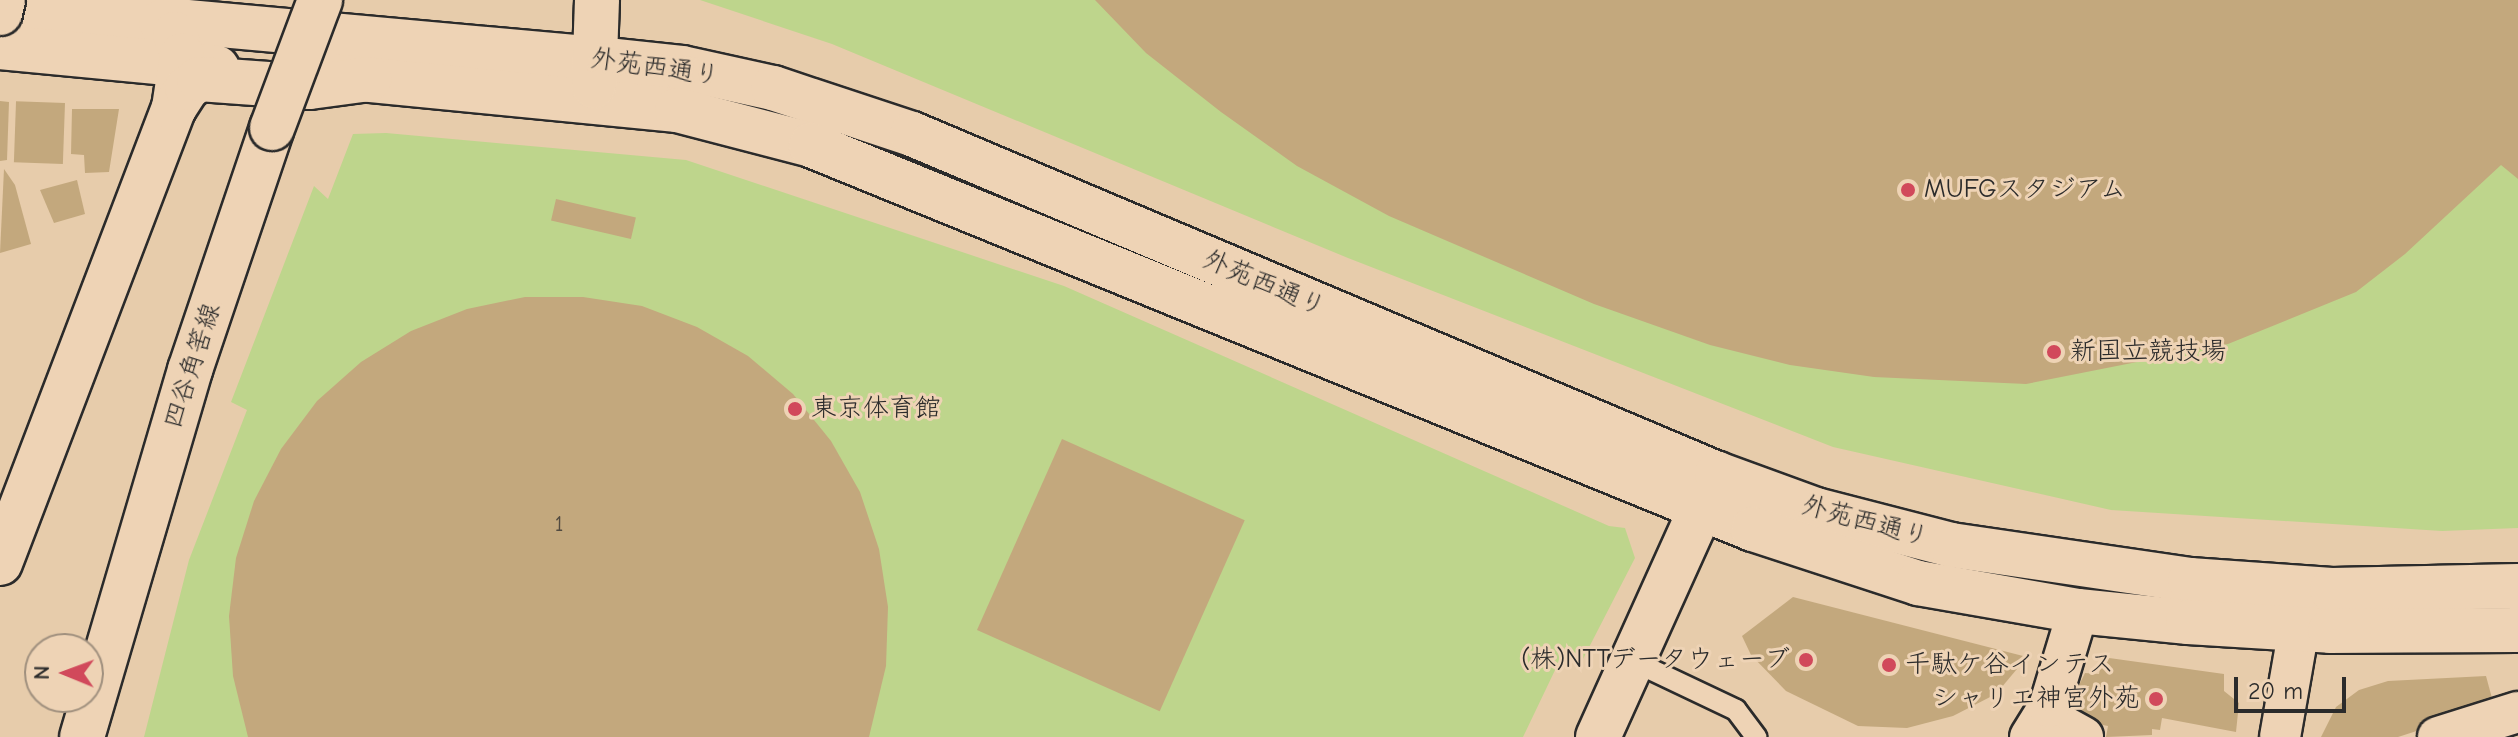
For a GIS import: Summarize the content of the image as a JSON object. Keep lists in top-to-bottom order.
{
  "streets": {
    "main road": ["外苑西通り", "四谷角筈線"]
  },
  "places": [
    "MUFGスタジアム",
    "新国立競技場",
    "東京体育館",
    "(株)NTTデータウェーブ",
    "千駄ケ谷インテス",
    "シャリエ神宮外苑"
  ],
  "house_numbers": ["1"],
  "scale_bar": "20 m",
  "north": "left"
}
